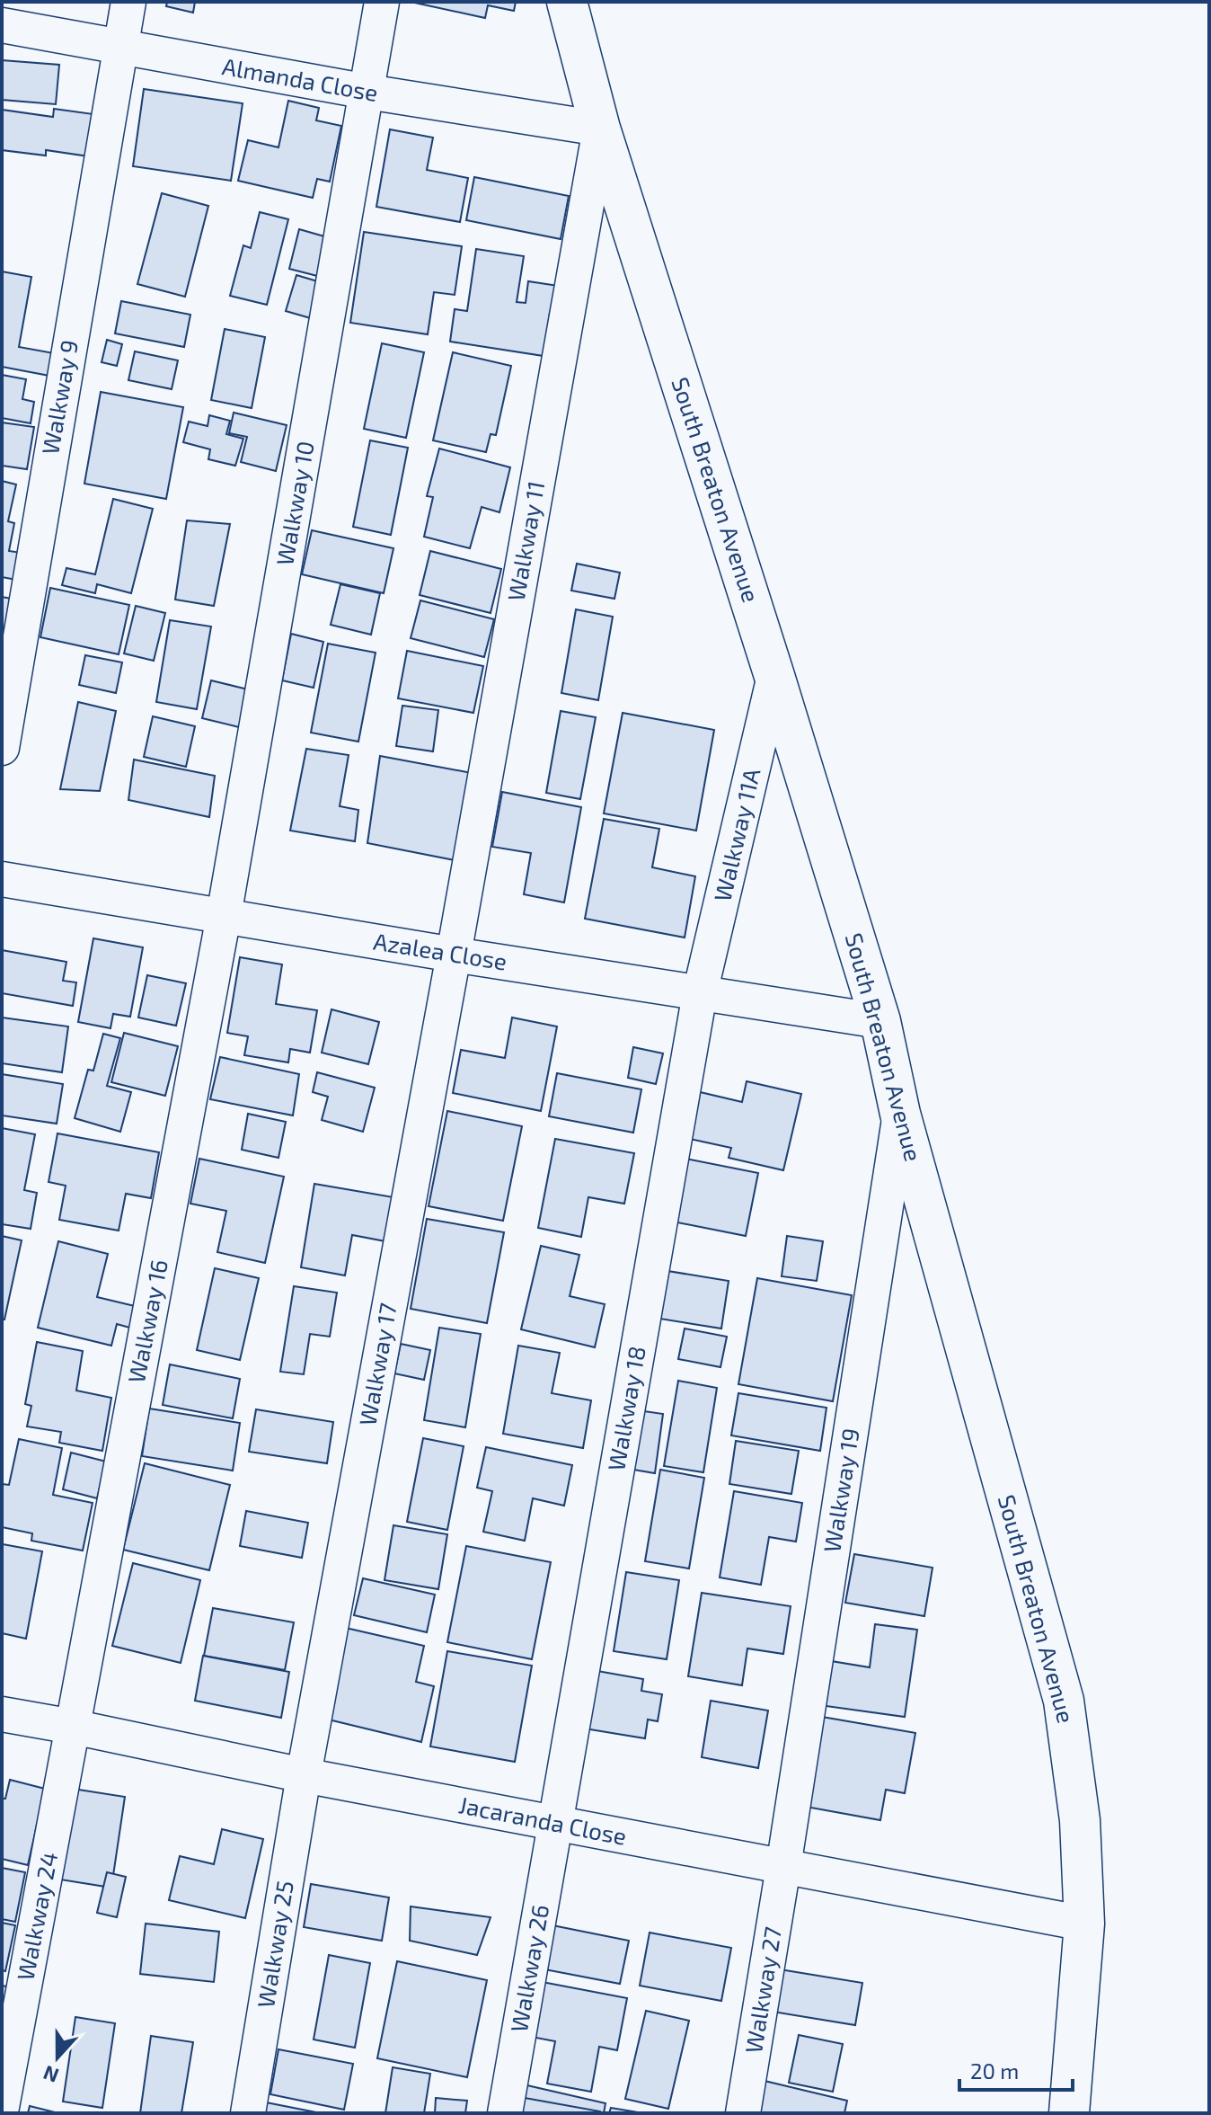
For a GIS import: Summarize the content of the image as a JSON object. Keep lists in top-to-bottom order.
{
  "streets": {
    "street": [
      "Almanda Close",
      "Walkway 9",
      "South Breaton Avenue",
      "Walkway 10",
      "Walkway 11",
      "Walkway 11A",
      "Azalea Close",
      "Walkway 16",
      "Walkway 17",
      "Walkway 18",
      "Walkway 19",
      "Jacaranda Close",
      "Walkway 24",
      "Walkway 25",
      "Walkway 26",
      "Walkway 27"
    ]
  },
  "crossings": [
    ["Almanda Close", "Walkway 9"],
    ["Almanda Close", "South Breaton Avenue"],
    ["Almanda Close", "Walkway 10"],
    ["Almanda Close", "Walkway 11"],
    ["South Breaton Avenue", "Walkway 11"],
    ["South Breaton Avenue", "Walkway 11A"],
    ["South Breaton Avenue", "Azalea Close"],
    ["South Breaton Avenue", "Walkway 19"],
    ["South Breaton Avenue", "Jacaranda Close"],
    ["Walkway 10", "Azalea Close"],
    ["Walkway 10", "Walkway 16"],
    ["Walkway 11", "Azalea Close"],
    ["Walkway 11", "Walkway 17"],
    ["Walkway 11A", "Azalea Close"],
    ["Walkway 11A", "Walkway 18"],
    ["Azalea Close", "Walkway 16"],
    ["Azalea Close", "Walkway 17"],
    ["Azalea Close", "Walkway 18"],
    ["Walkway 16", "Jacaranda Close"],
    ["Walkway 16", "Walkway 24"],
    ["Walkway 17", "Jacaranda Close"],
    ["Walkway 17", "Walkway 25"],
    ["Walkway 18", "Jacaranda Close"],
    ["Walkway 18", "Walkway 26"],
    ["Walkway 19", "Jacaranda Close"],
    ["Walkway 19", "Walkway 27"],
    ["Jacaranda Close", "Walkway 24"],
    ["Jacaranda Close", "Walkway 25"],
    ["Jacaranda Close", "Walkway 26"],
    ["Jacaranda Close", "Walkway 27"]
  ],
  "scale_bar": "20 m",
  "north": "bottom"
}
